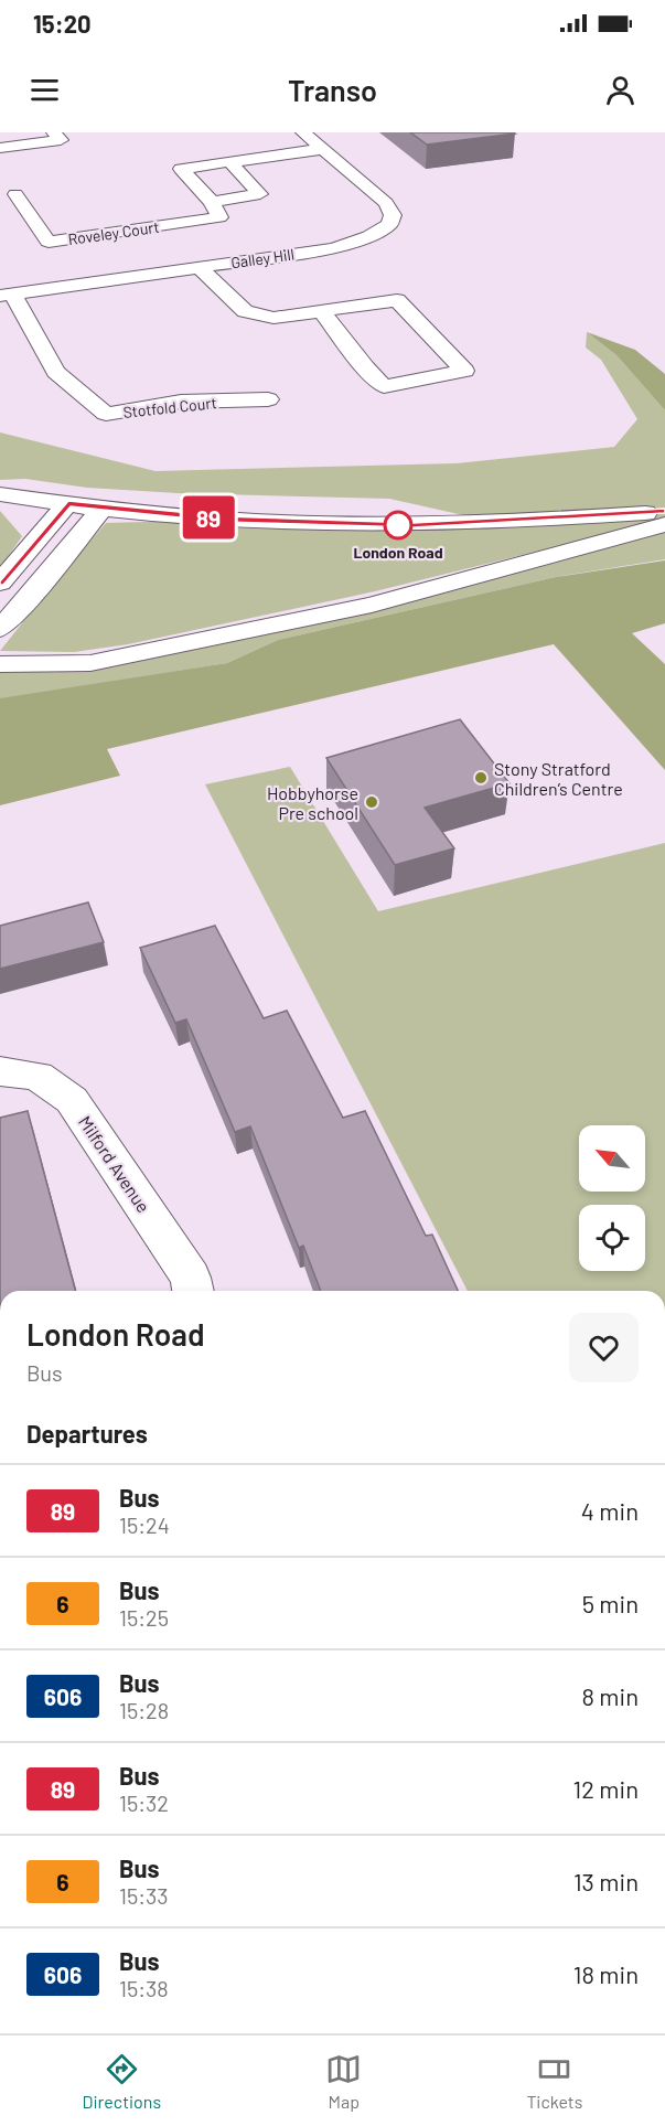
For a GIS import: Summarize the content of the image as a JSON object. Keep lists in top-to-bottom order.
{
  "streets": {
    "street": [
      "Roveley Court",
      "Galley Hill",
      "Stotfold Court",
      "Milford Avenue"
    ]
  },
  "crossings": [
    ["Galley Hill", "Stotfold Court"]
  ],
  "places": ["London Road", "Stony Stratford Children’s Centre", "Hobbyhorse Pre school"],
  "lines": ["bus line 89"],
  "north": "top left",
  "page": {
    "status": "15:20",
    "header": "Transo",
    "on_map": "89",
    "heading": [
      ["London Road", "Bus"],
      "Departures"
    ],
    "list": [
      {
        "mark": "89",
        "name": "Bus",
        "note": "15:24",
        "value": "4 min"
      },
      {
        "mark": "6",
        "name": "Bus",
        "note": "15:25",
        "value": "5 min"
      },
      {
        "mark": "606",
        "name": "Bus",
        "note": "15:28",
        "value": "8 min"
      },
      {
        "mark": "89",
        "name": "Bus",
        "note": "15:32",
        "value": "12 min"
      },
      {
        "mark": "6",
        "name": "Bus",
        "note": "15:33",
        "value": "13 min"
      },
      {
        "mark": "606",
        "name": "Bus",
        "note": "15:38",
        "value": "18 min"
      }
    ],
    "tabs": ["Directions", "Map", "Tickets"]
  }
}
